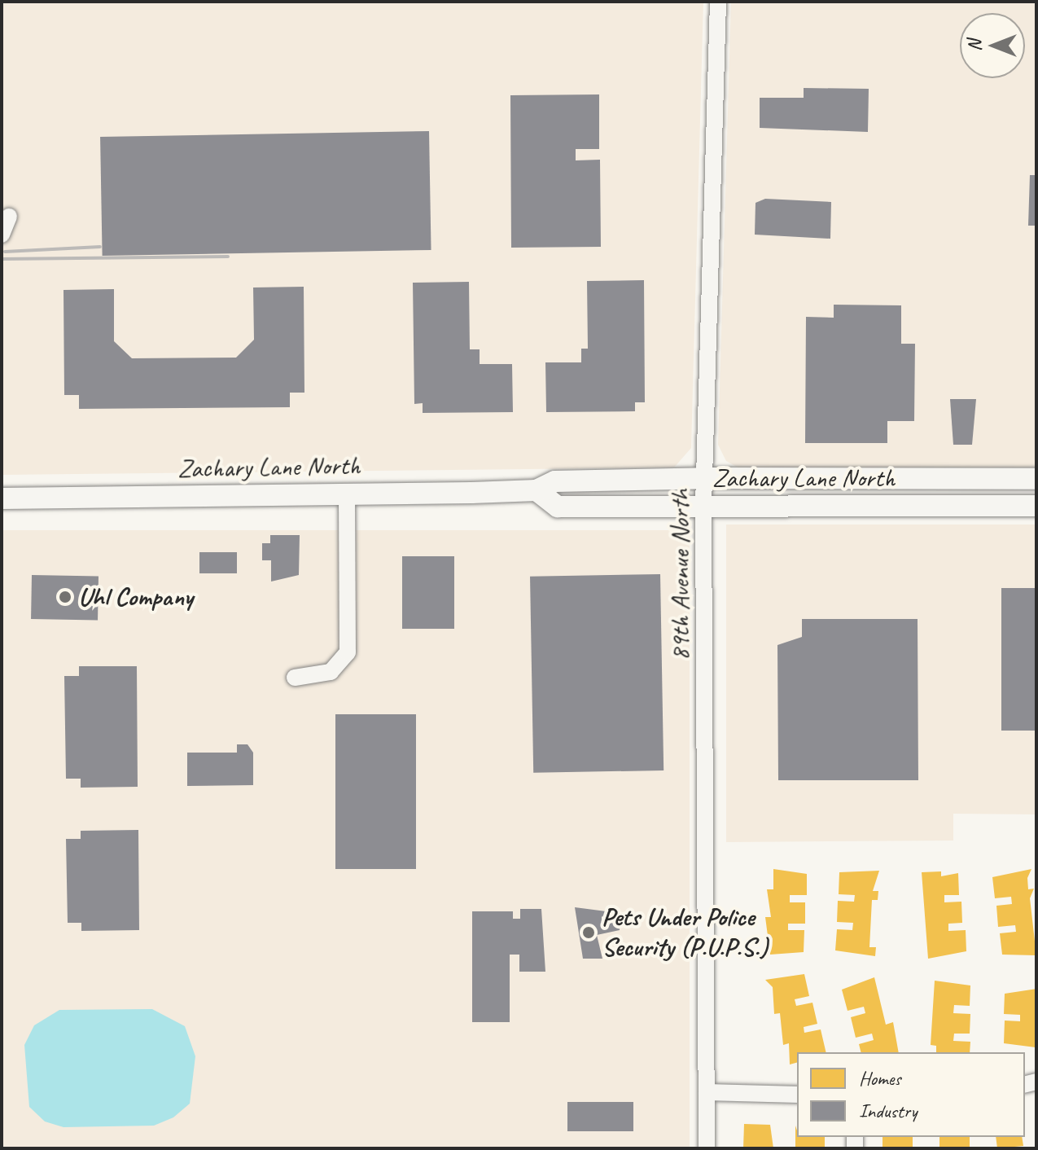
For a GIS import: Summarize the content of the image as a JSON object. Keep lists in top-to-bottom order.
{
  "streets": {
    "main road": ["Zachary Lane North"],
    "street": ["89th Avenue North"]
  },
  "crossings": [
    ["Zachary Lane North", "89th Avenue North"]
  ],
  "places": ["Uhl Company", "Pets Under Police Security (P.U.P.S.)"],
  "legend": ["Homes", "Industry"],
  "north": "left"
}
